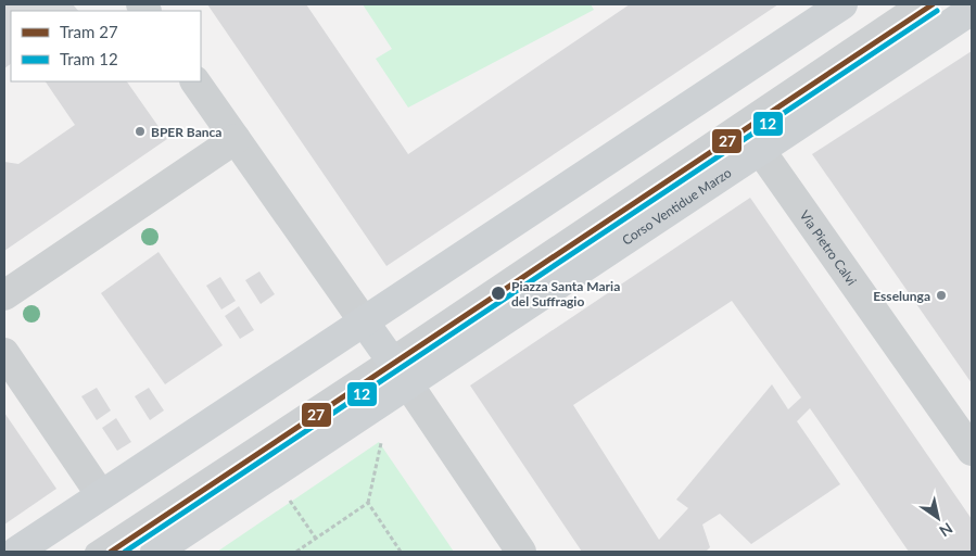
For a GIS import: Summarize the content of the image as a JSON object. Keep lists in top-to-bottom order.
{
  "streets": {
    "main road": ["Corso Ventidue Marzo"],
    "street": ["Via Pietro Calvi"]
  },
  "crossings": [
    ["Corso Ventidue Marzo", "Via Pietro Calvi"]
  ],
  "places": ["BPER Banca", "Piazza Santa Maria del Suffragio", "Esselunga"],
  "lines": ["tram line 27", "tram line 12"],
  "legend": ["Tram 27", "Tram 12"],
  "north": "bottom right"
}
